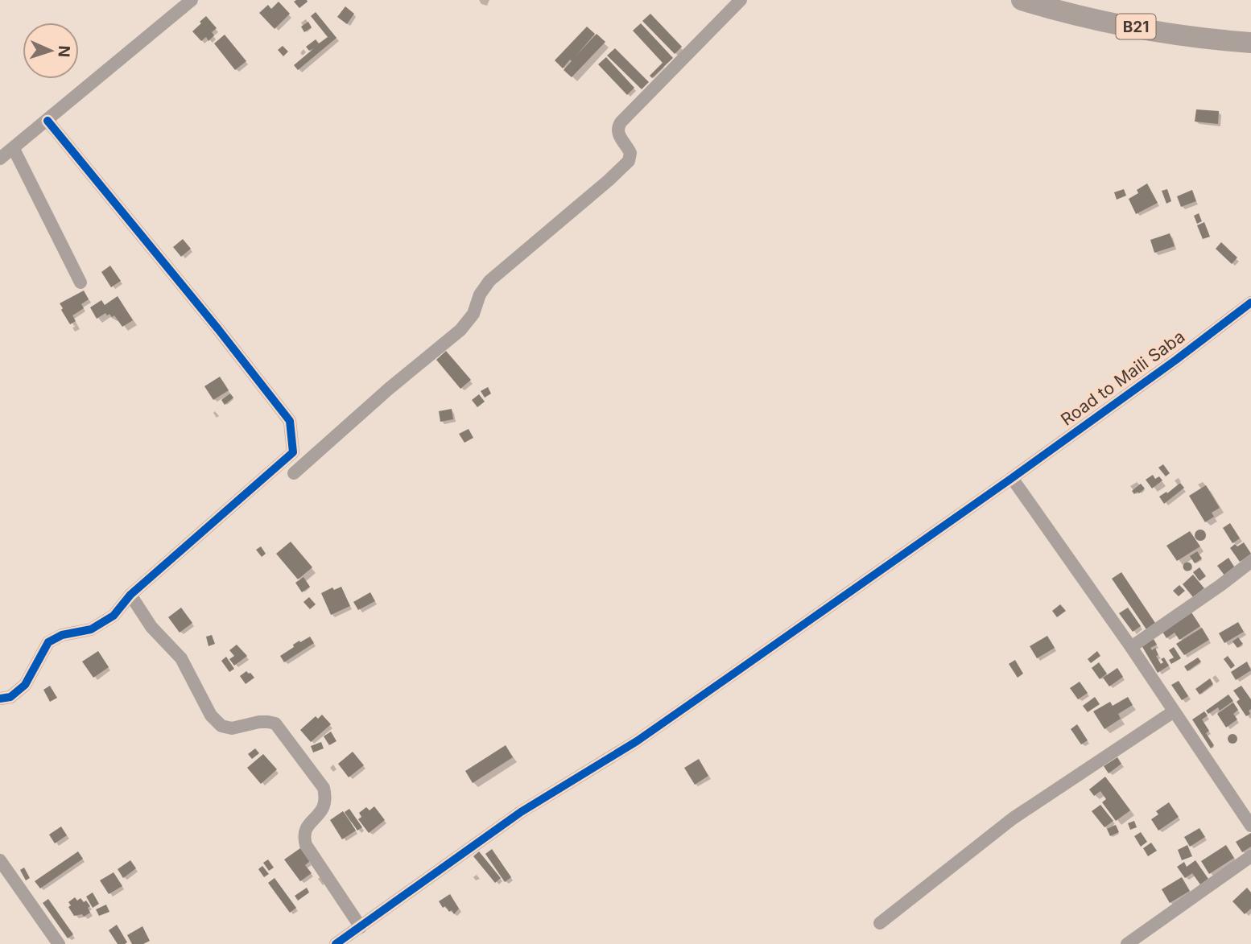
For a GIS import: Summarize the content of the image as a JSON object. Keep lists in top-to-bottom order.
{
  "streets": {
    "highway": ["B21"],
    "street": ["Road to Maili Saba"]
  },
  "north": "right"
}
